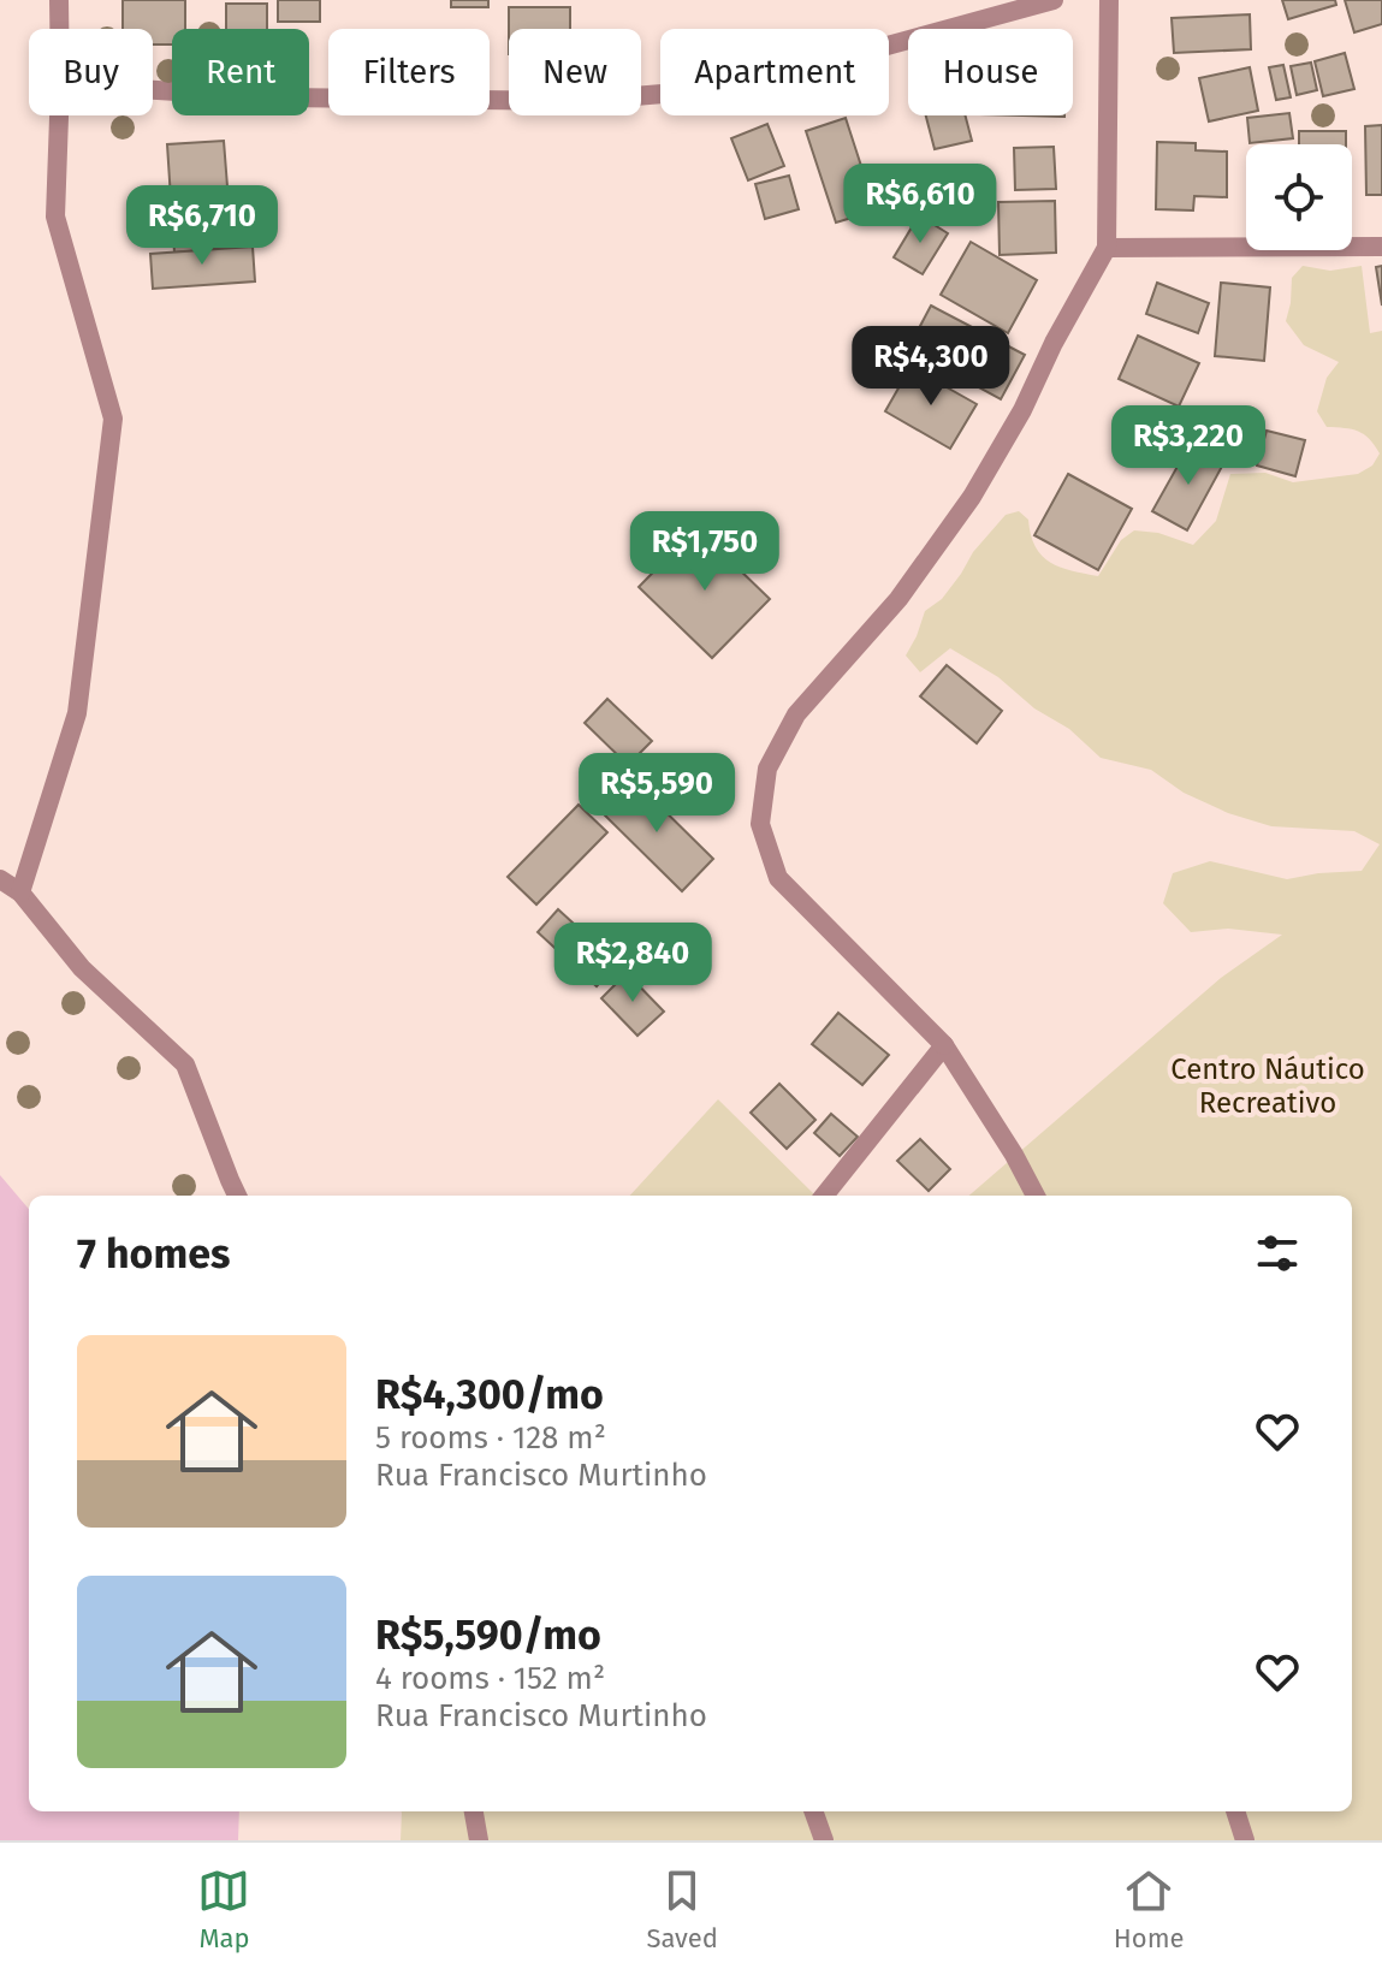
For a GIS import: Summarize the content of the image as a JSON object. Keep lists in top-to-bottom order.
{
  "parks": ["Centro Náutico Recreativo"],
  "page": {
    "chip": [
      "Buy",
      "Rent",
      "Filters",
      "New",
      "Apartment",
      "House"
    ],
    "price": [
      "R$6,610",
      "R$6,710",
      "R$4,300",
      "R$3,220",
      "R$1,750",
      "R$5,590",
      "R$2,840"
    ],
    "heading": "7 homes",
    "list": [
      {
        "name": "R$4,300/mo",
        "note": "5 rooms · 128 m² · Rua Francisco Murtinho"
      },
      {
        "name": "R$5,590/mo",
        "note": "4 rooms · 152 m² · Rua Francisco Murtinho"
      }
    ],
    "tabs": ["Map", "Saved", "Home"]
  }
}
